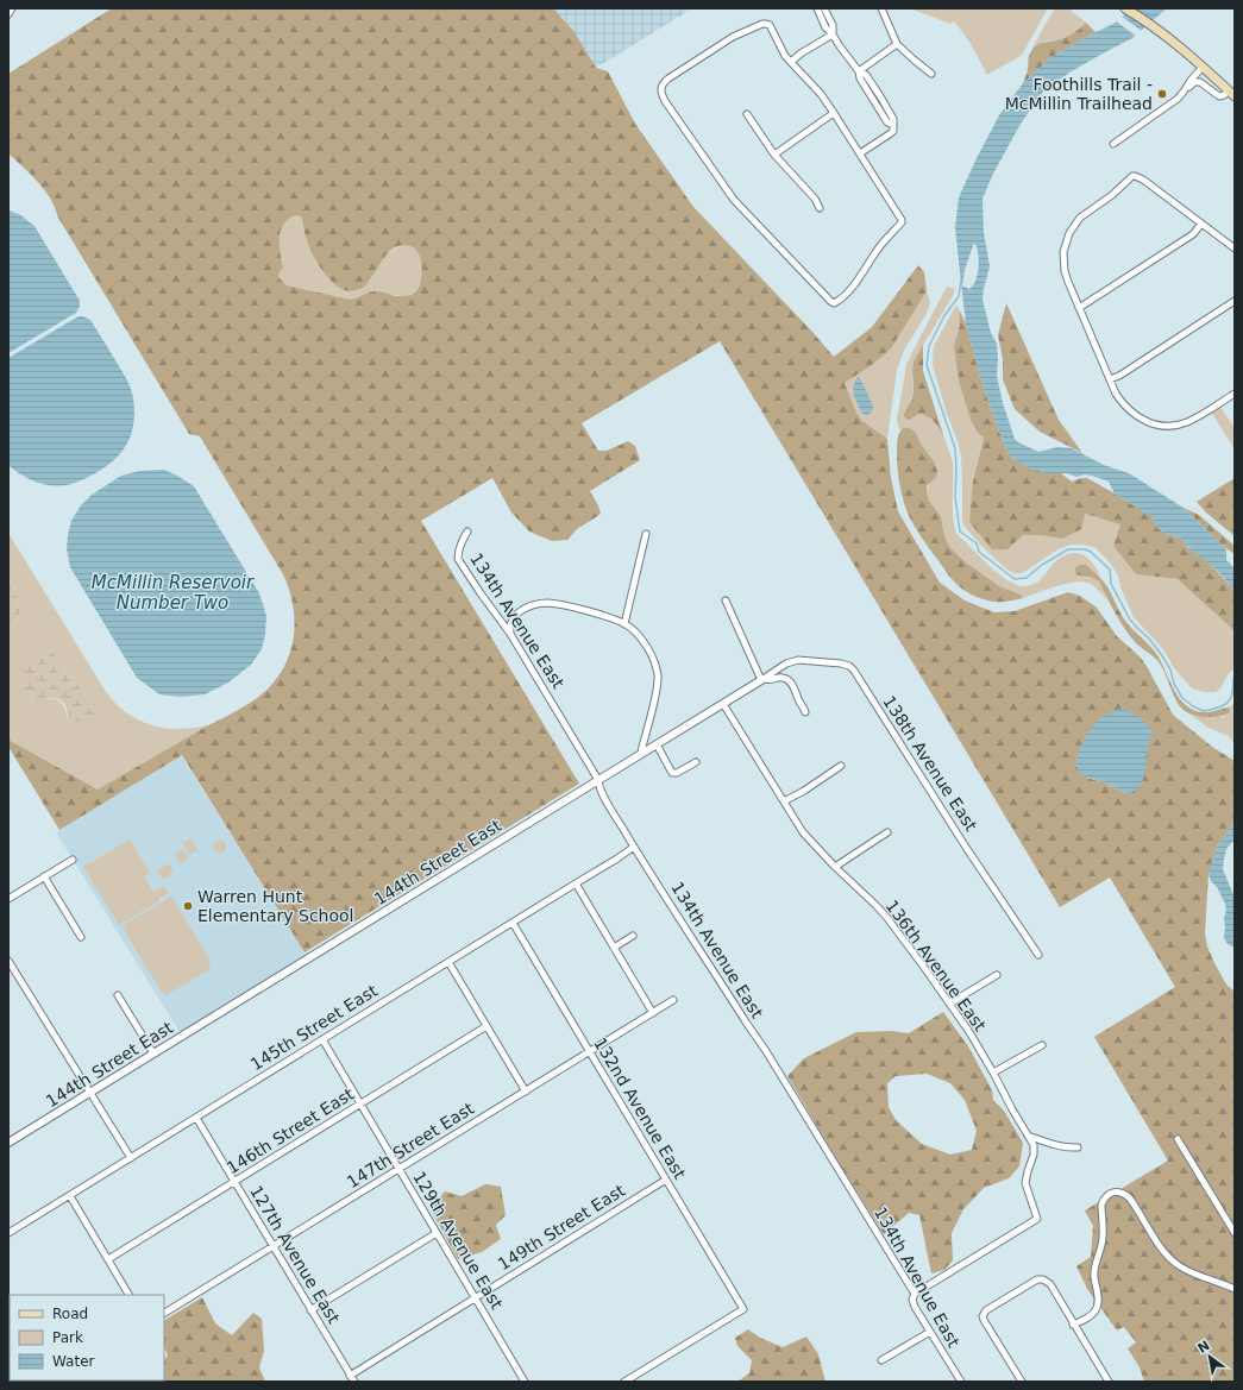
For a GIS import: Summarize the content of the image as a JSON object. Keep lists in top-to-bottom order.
{
  "streets": {
    "street": [
      "134th Avenue East",
      "138th Avenue East",
      "144th Street East",
      "136th Avenue East",
      "145th Street East",
      "132nd Avenue East",
      "146th Street East",
      "147th Street East",
      "149th Street East",
      "129th Avenue East",
      "127th Avenue East"
    ]
  },
  "crossings": [
    ["134th Avenue East", "144th Street East"],
    ["134th Avenue East", "136th Avenue East"],
    ["134th Avenue East", "145th Street East"],
    ["138th Avenue East", "144th Street East"],
    ["144th Street East", "136th Avenue East"],
    ["145th Street East", "132nd Avenue East"],
    ["145th Street East", "129th Avenue East"],
    ["145th Street East", "127th Avenue East"],
    ["132nd Avenue East", "147th Street East"],
    ["132nd Avenue East", "149th Street East"],
    ["146th Street East", "129th Avenue East"],
    ["146th Street East", "127th Avenue East"],
    ["147th Street East", "129th Avenue East"],
    ["147th Street East", "127th Avenue East"],
    ["149th Street East", "129th Avenue East"],
    ["149th Street East", "127th Avenue East"]
  ],
  "water": ["McMillin Reservoir Number Two"],
  "places": ["Foothills Trail - McMillin Trailhead", "Warren Hunt Elementary School"],
  "legend": ["Road", "Park", "Water"],
  "north": "top left"
}
